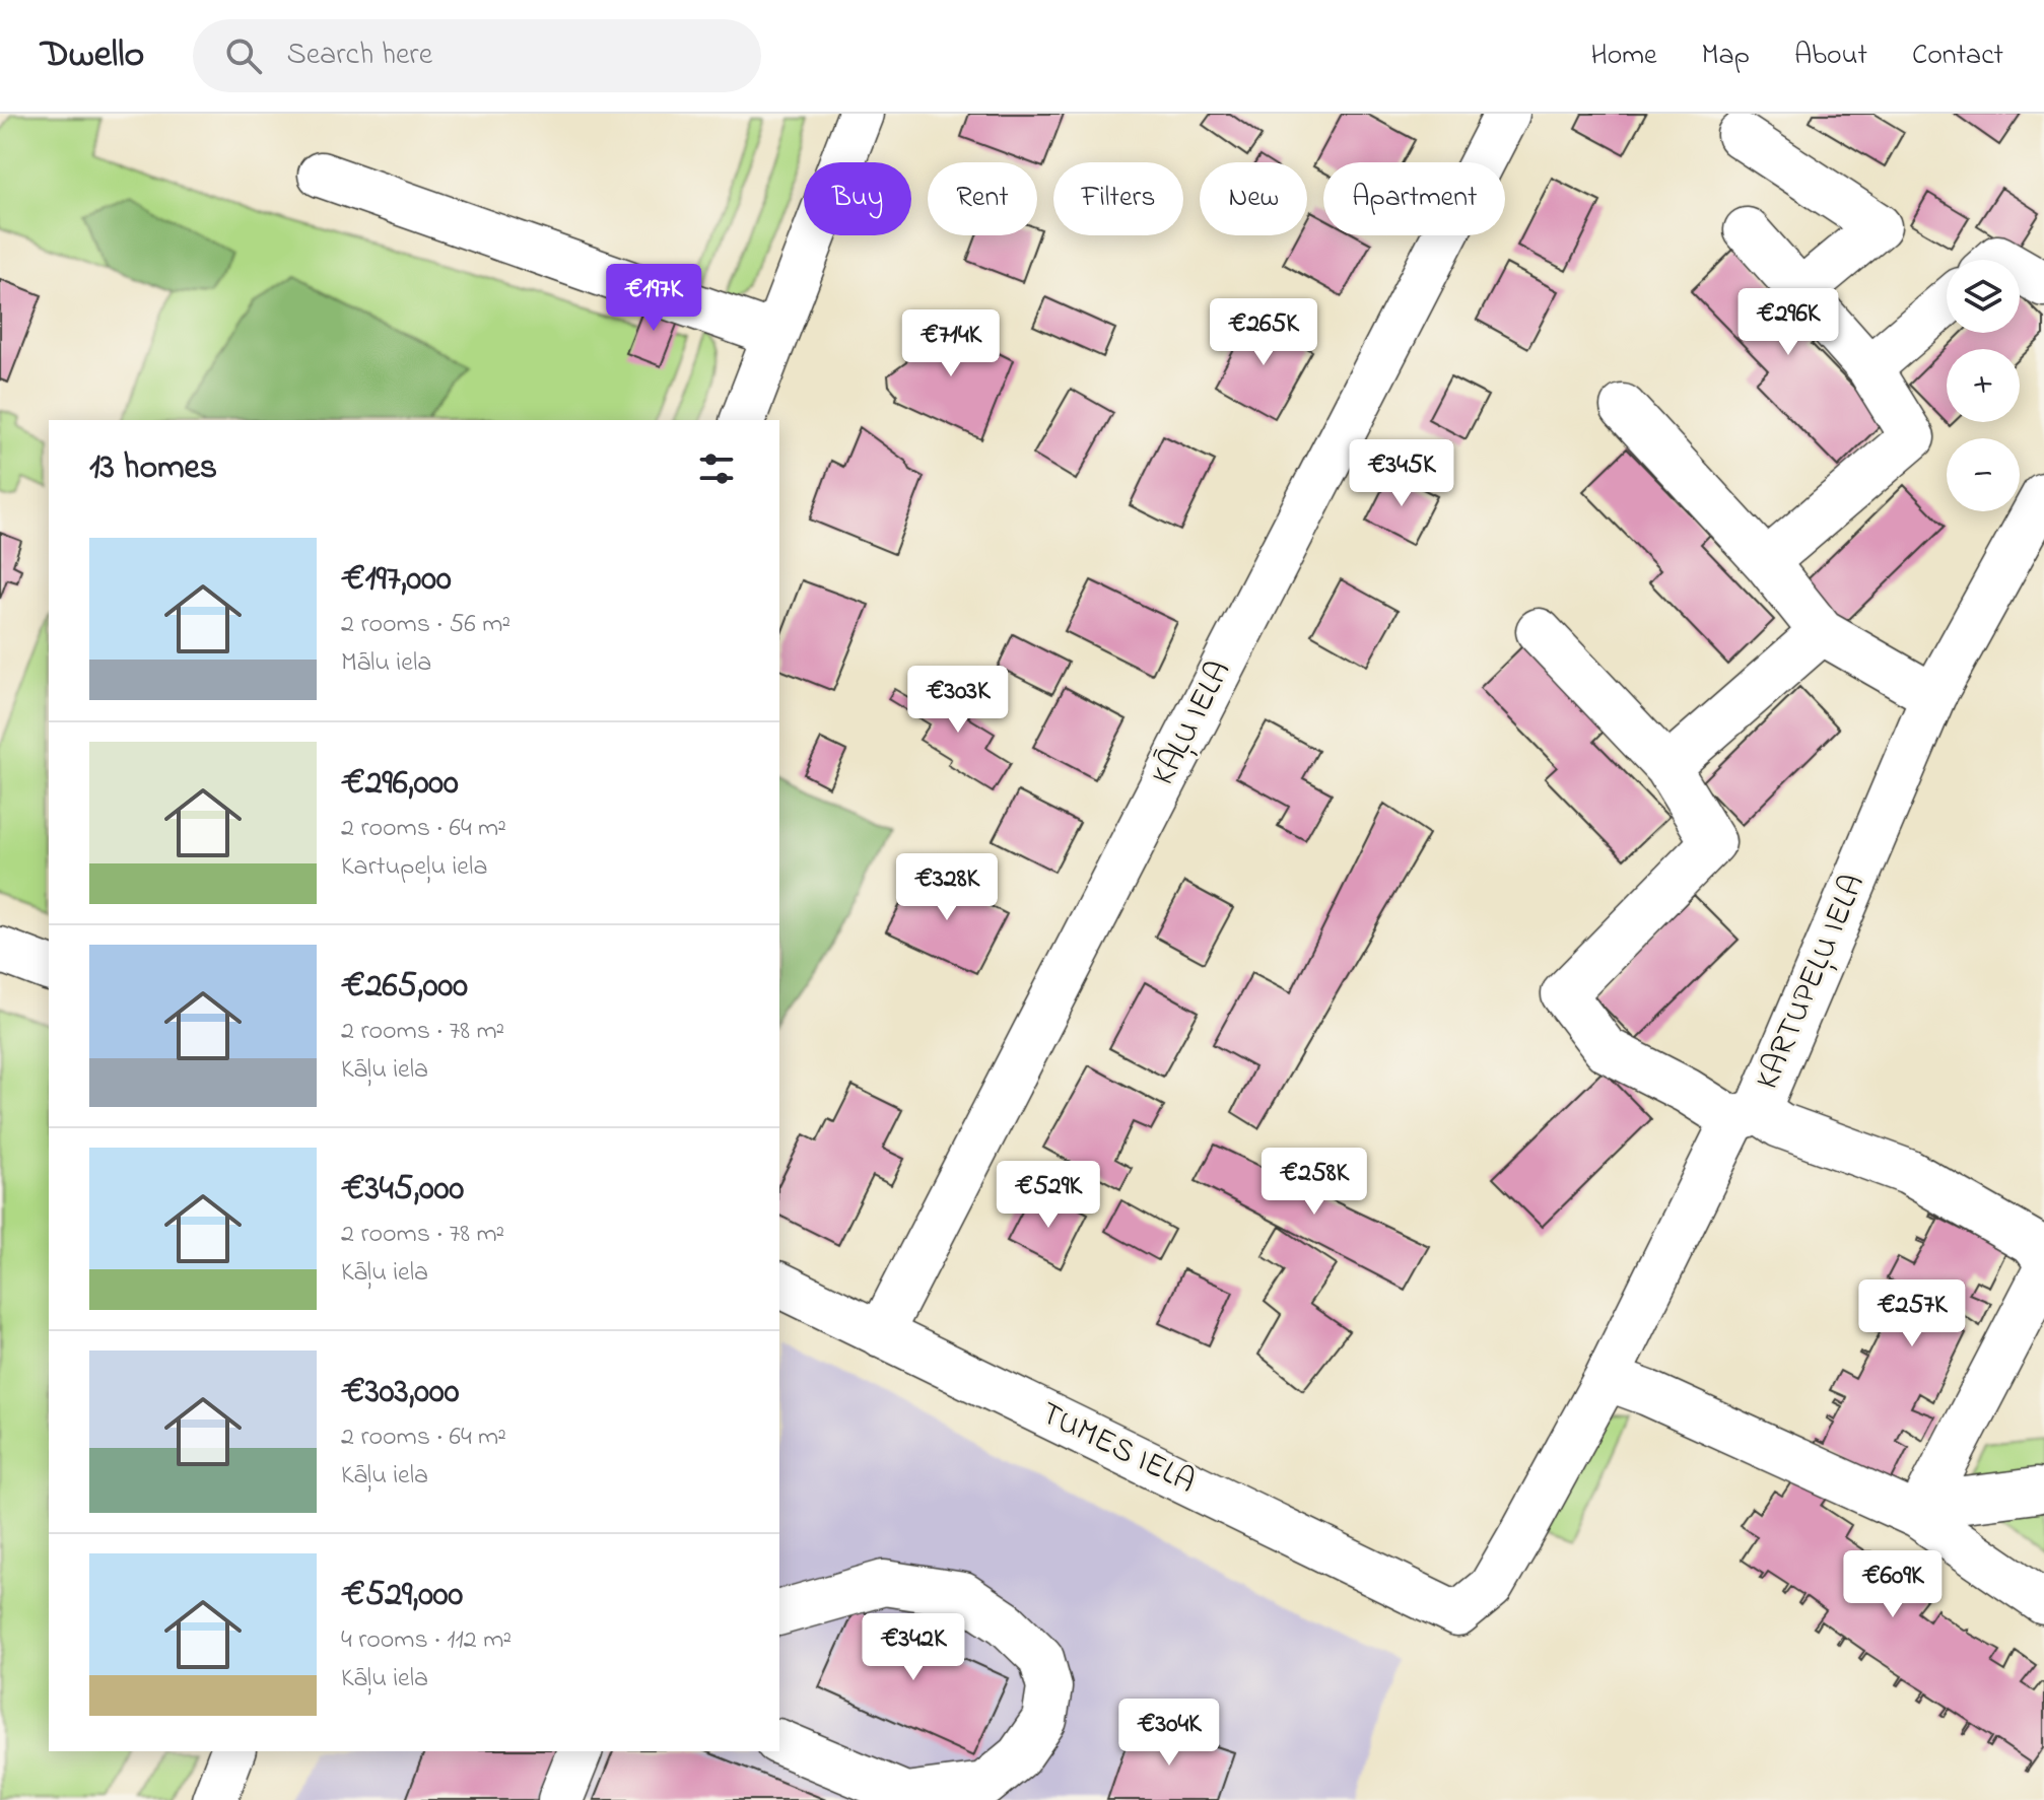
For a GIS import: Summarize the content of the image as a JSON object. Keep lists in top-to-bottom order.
{
  "streets": {
    "street": ["KĀĻU IELA", "KARTUPEĻU IELA", "TUMES IELA"]
  },
  "crossings": [
    ["KĀĻU IELA", "TUMES IELA"],
    ["KARTUPEĻU IELA", "TUMES IELA"]
  ],
  "page": {
    "header": "Dwello",
    "search": "Search here",
    "nav": [
      "Home",
      "Map",
      "About",
      "Contact"
    ],
    "chip": [
      "Buy",
      "Rent",
      "Filters",
      "New",
      "Apartment"
    ],
    "map_buttons": ["+", "−"],
    "price": [
      "€197K",
      "€296K",
      "€265K",
      "€714K",
      "€345K",
      "€303K",
      "€328K",
      "€258K",
      "€529K",
      "€257K",
      "€609K",
      "€342K",
      "€304K"
    ],
    "heading": "13 homes",
    "list": [
      {
        "name": "€197,000",
        "note": "2 rooms · 56 m² · Mālu iela"
      },
      {
        "name": "€296,000",
        "note": "2 rooms · 64 m² · Kartupeļu iela"
      },
      {
        "name": "€265,000",
        "note": "2 rooms · 78 m² · Kāļu iela"
      },
      {
        "name": "€345,000",
        "note": "2 rooms · 78 m² · Kāļu iela"
      },
      {
        "name": "€303,000",
        "note": "2 rooms · 64 m² · Kāļu iela"
      },
      {
        "name": "€529,000",
        "note": "4 rooms · 112 m² · Kāļu iela"
      }
    ]
  }
}
